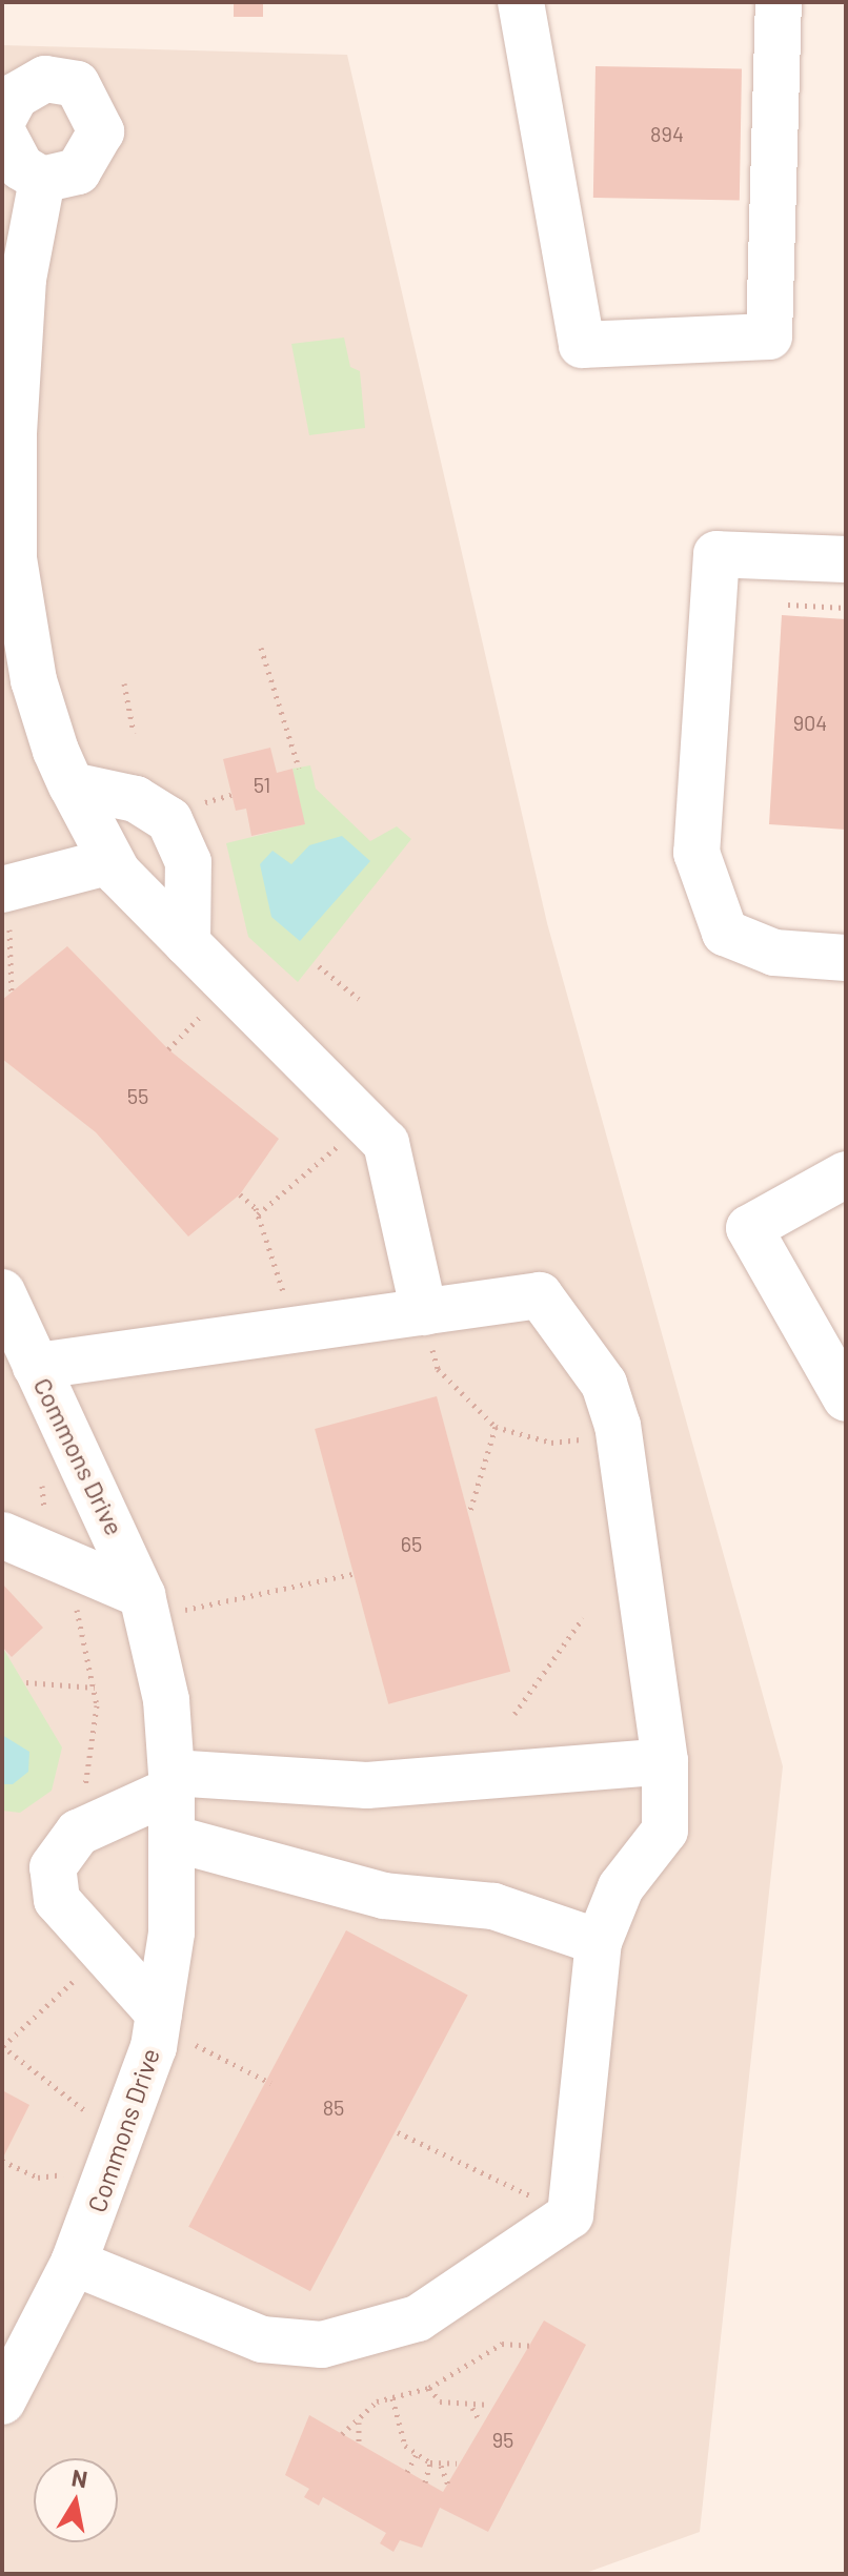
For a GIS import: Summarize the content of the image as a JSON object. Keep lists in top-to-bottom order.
{
  "streets": {
    "street": ["Commons Drive"]
  },
  "house_numbers": [
    "894",
    "904",
    "51",
    "55",
    "65",
    "85",
    "95"
  ],
  "north": "top"
}
